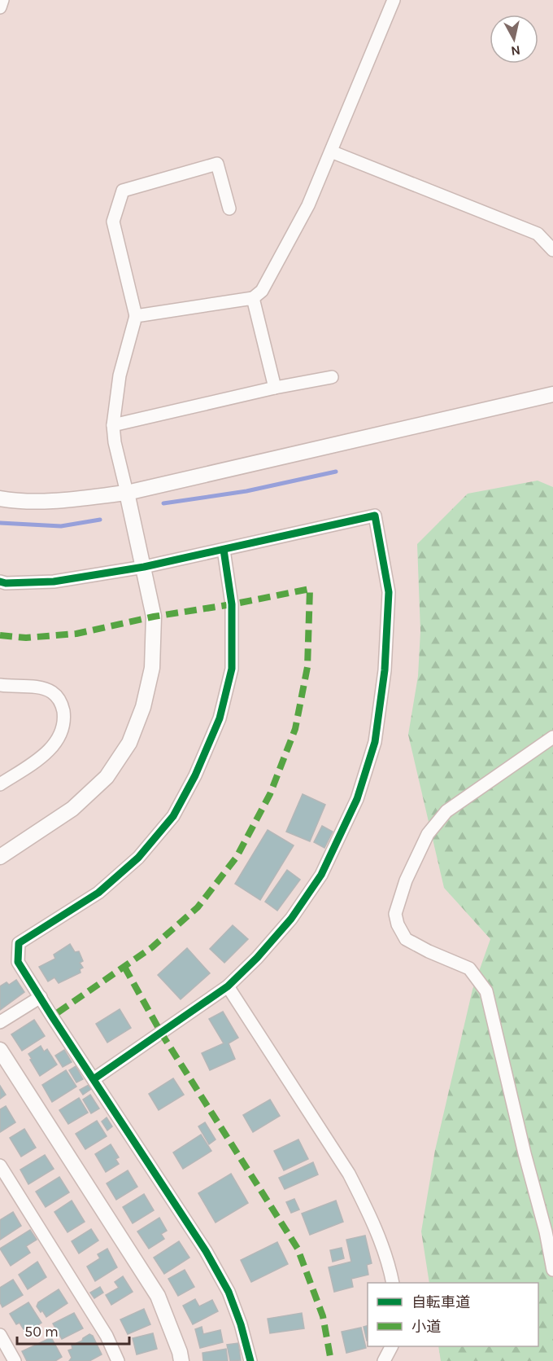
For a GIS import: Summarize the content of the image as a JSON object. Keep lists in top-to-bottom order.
{
  "legend": ["自転車道", "小道"],
  "scale_bar": "50 m",
  "north": "bottom"
}
